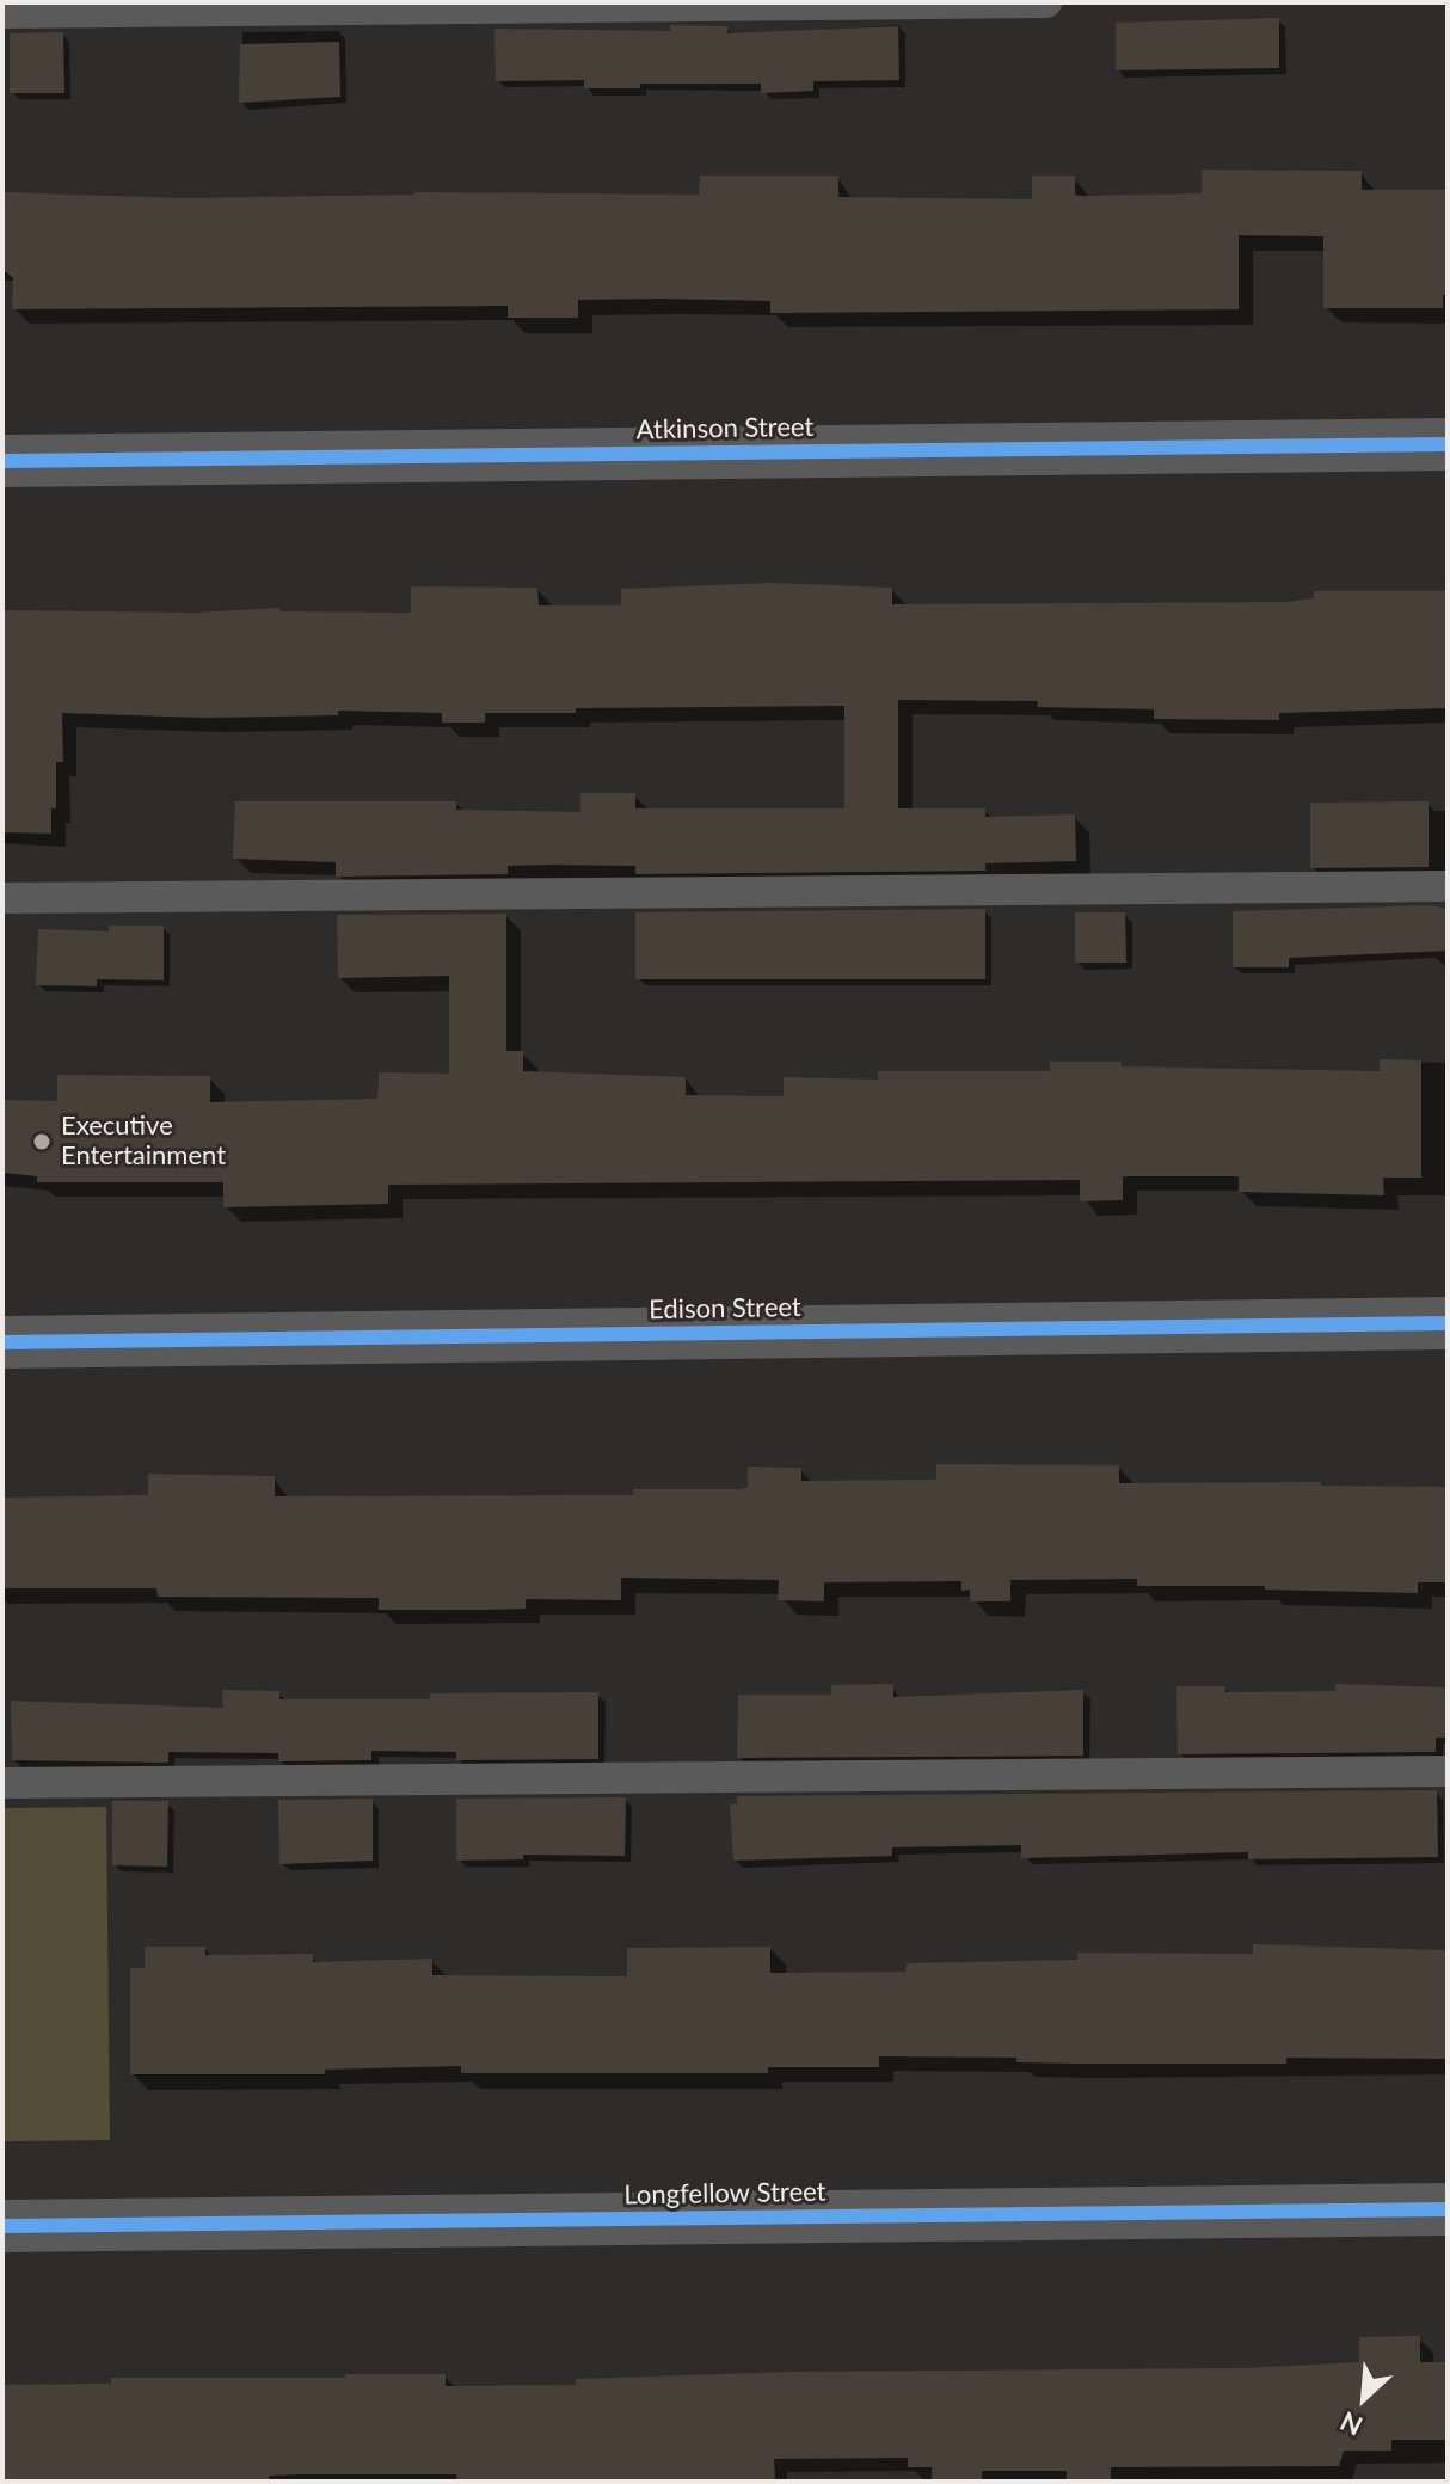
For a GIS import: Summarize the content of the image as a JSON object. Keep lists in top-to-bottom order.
{
  "streets": {
    "street": ["Atkinson Street", "Edison Street", "Longfellow Street"]
  },
  "places": ["Executive Entertainment"],
  "north": "bottom left"
}
